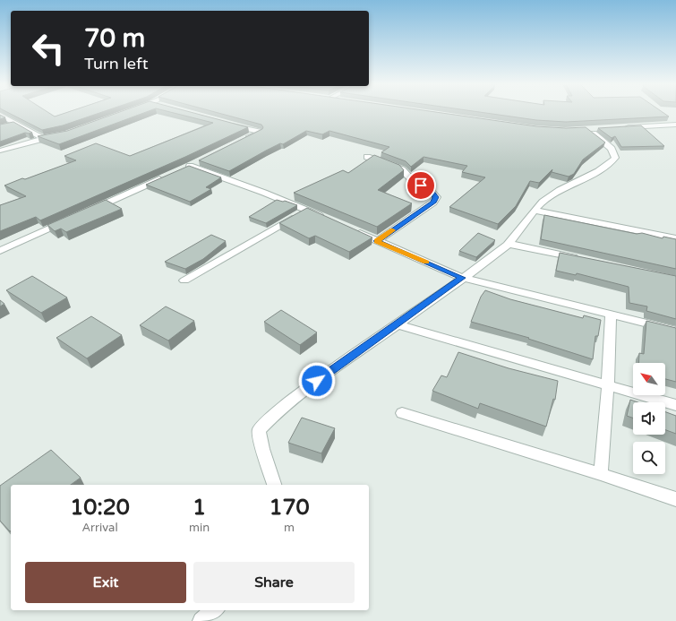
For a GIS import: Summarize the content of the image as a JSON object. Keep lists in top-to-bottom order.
{
  "north": "top left",
  "page": {
    "turn": ["70 m", "Turn left"],
    "eta": [
      "10:20",
      "Arrival",
      "1",
      "min",
      "170",
      "m"
    ],
    "buttons": ["Exit", "Share"]
  }
}
